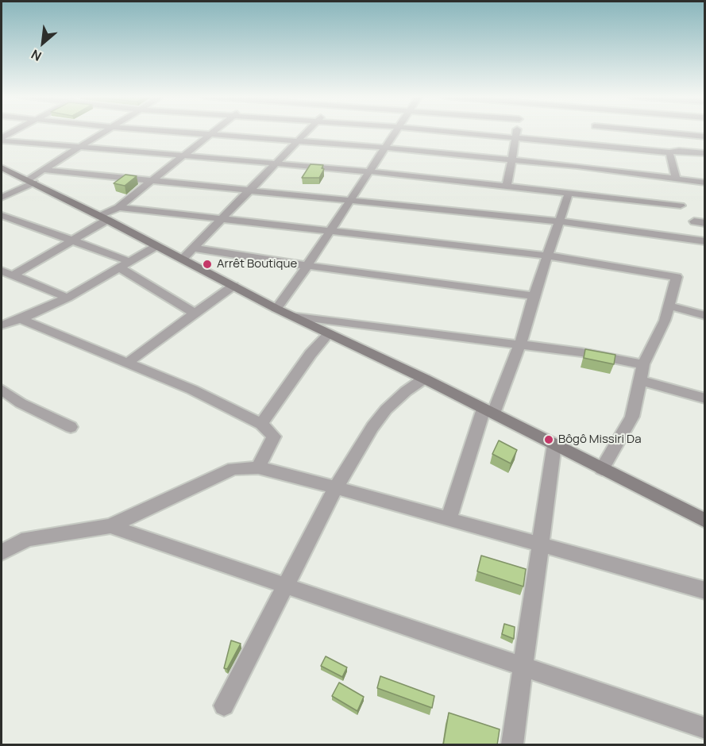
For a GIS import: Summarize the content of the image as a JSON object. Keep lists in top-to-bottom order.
{
  "places": ["Arrêt Boutique", "Bôgô Missiri Da"],
  "north": "bottom left"
}
